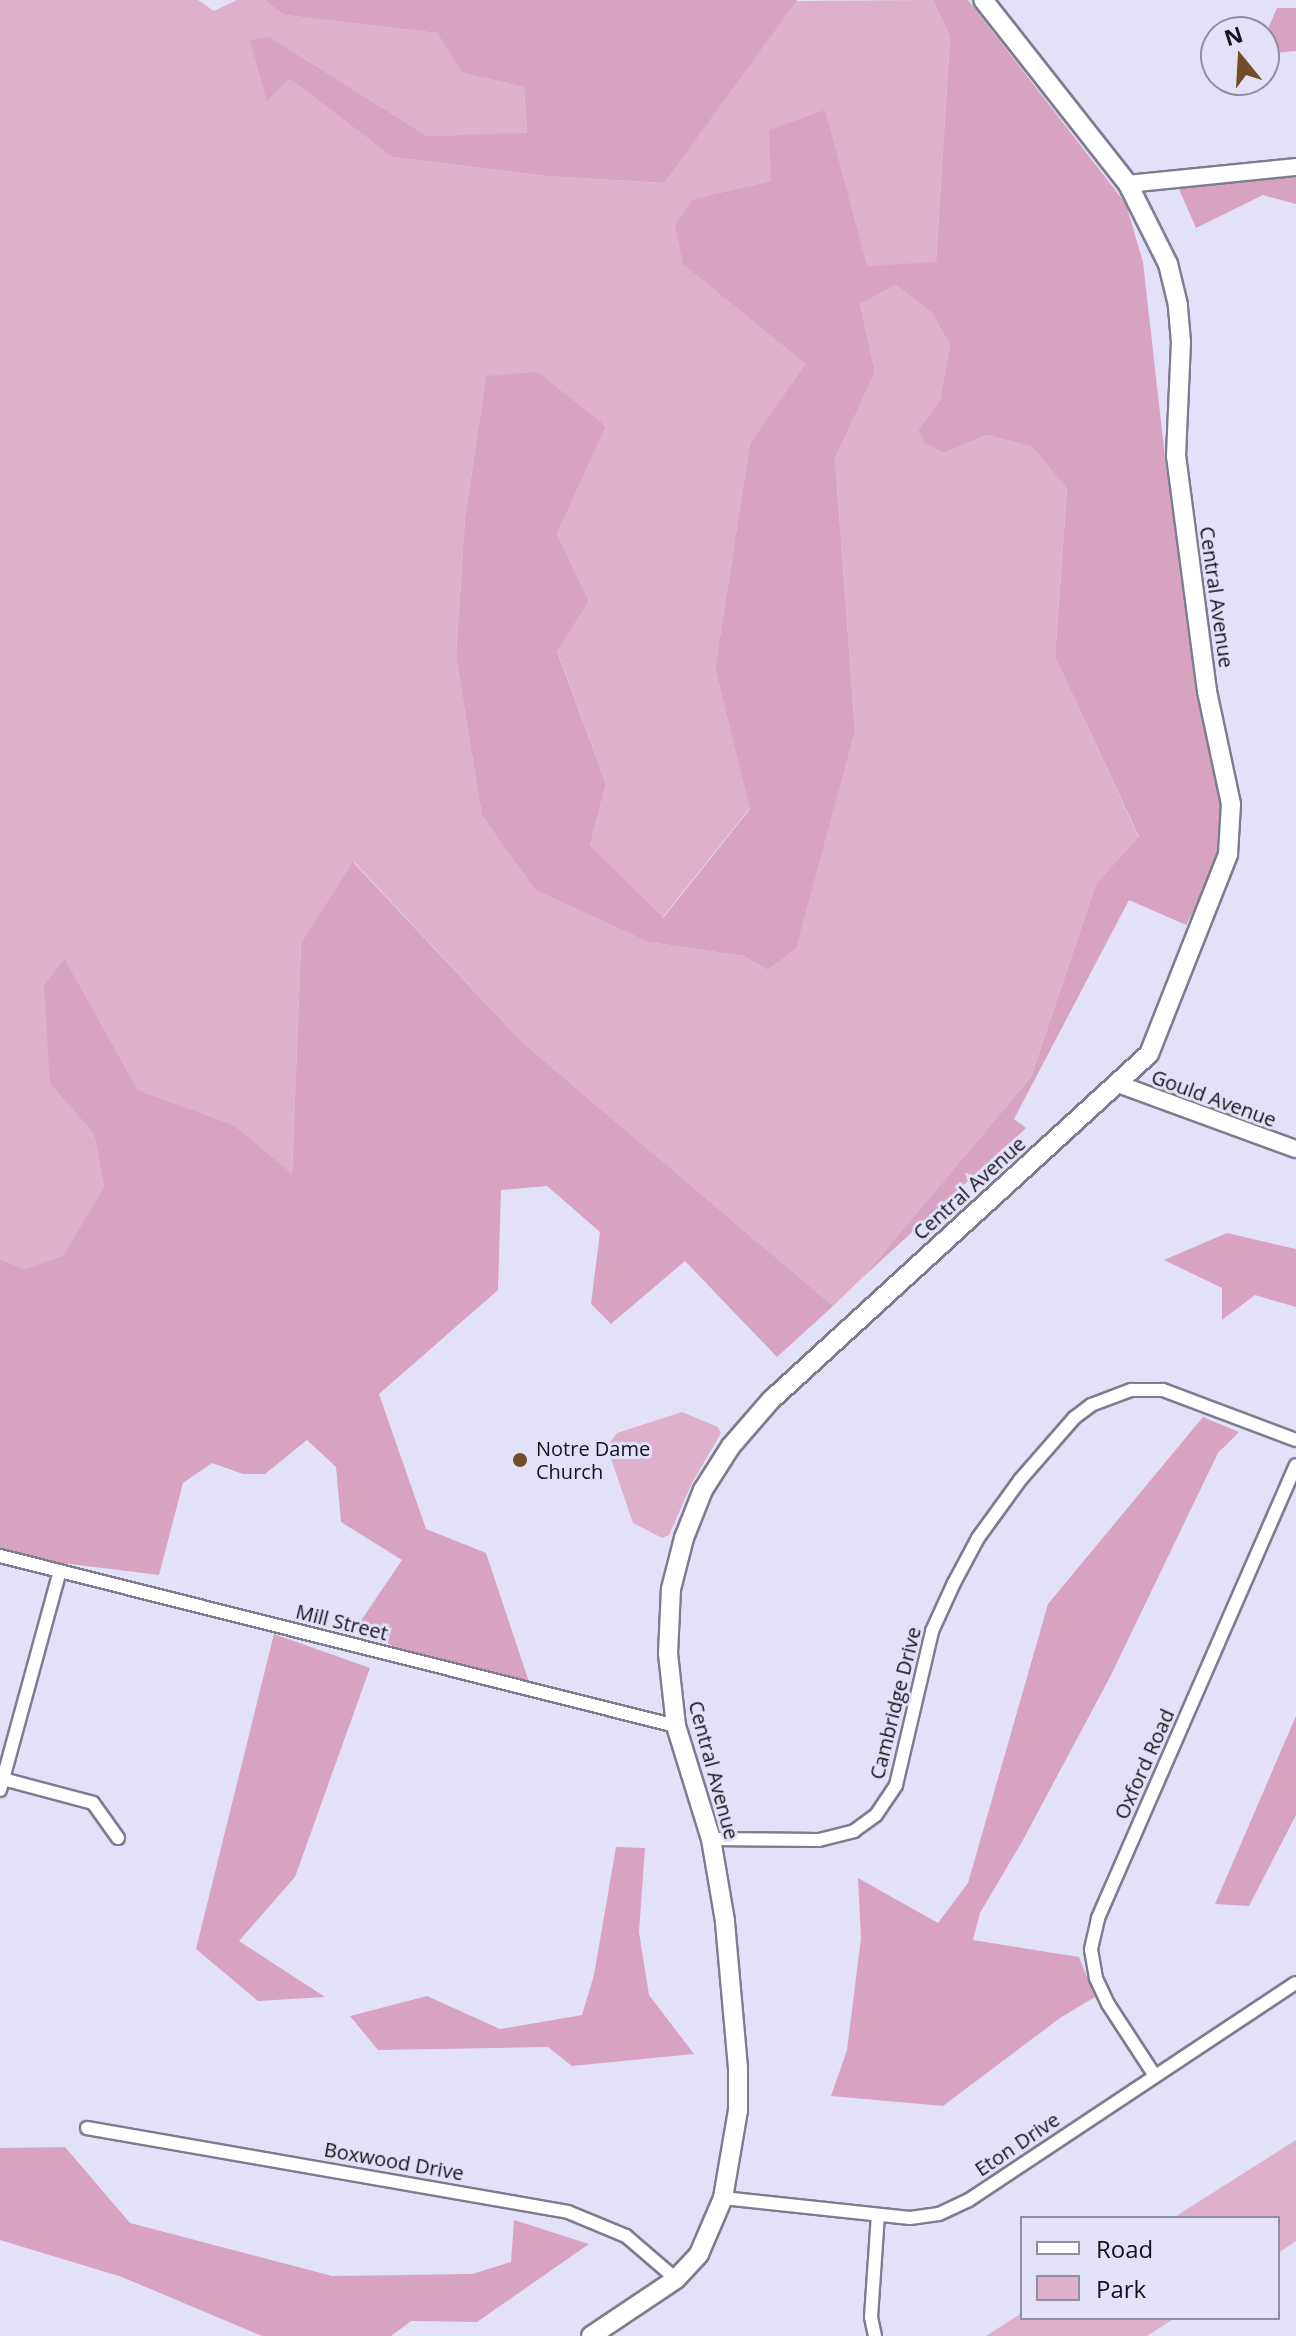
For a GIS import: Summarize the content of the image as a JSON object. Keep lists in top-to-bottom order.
{
  "streets": {
    "main road": ["Central Avenue"],
    "street": [
      "Gould Avenue",
      "Mill Street",
      "Cambridge Drive",
      "Oxford Road",
      "Eton Drive",
      "Boxwood Drive"
    ]
  },
  "crossings": [
    ["Central Avenue", "Gould Avenue"],
    ["Central Avenue", "Mill Street"],
    ["Central Avenue", "Cambridge Drive"],
    ["Central Avenue", "Eton Drive"],
    ["Central Avenue", "Boxwood Drive"],
    ["Oxford Road", "Eton Drive"]
  ],
  "places": ["Notre Dame Church"],
  "legend": ["Road", "Park"],
  "north": "top"
}
